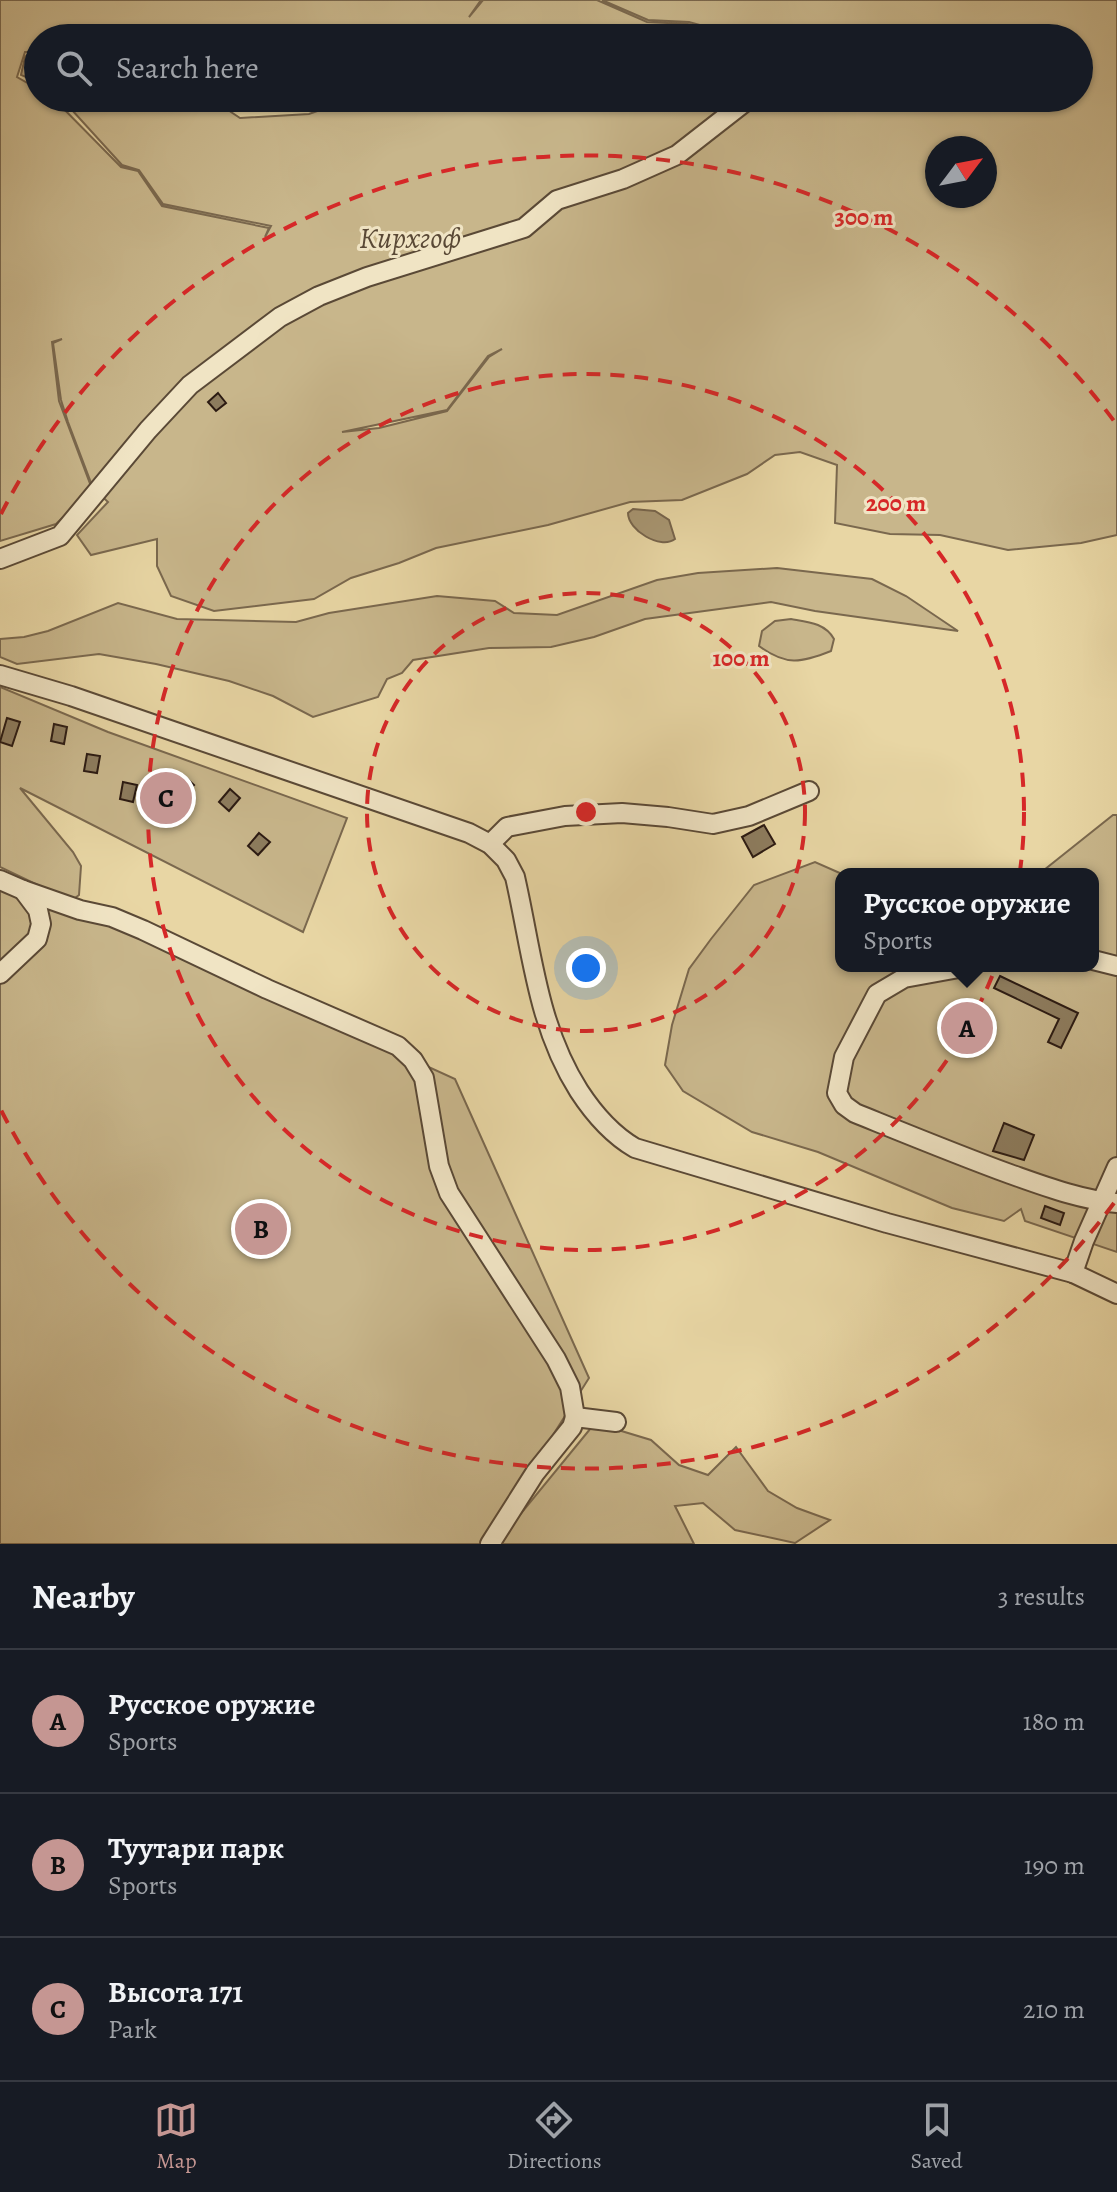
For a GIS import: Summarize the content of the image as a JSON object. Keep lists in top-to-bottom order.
{
  "parks": ["Кирхгоф"],
  "north": "top right",
  "page": {
    "search": "Search here",
    "pins": ["C", "A", "B"],
    "popup": ["Русское оружие", "Sports"],
    "heading": ["Nearby", "3 results"],
    "list": [
      {
        "mark": "A",
        "name": "Русское оружие",
        "note": "Sports",
        "value": "180 m"
      },
      {
        "mark": "B",
        "name": "Туутари парк",
        "note": "Sports",
        "value": "190 m"
      },
      {
        "mark": "C",
        "name": "Высота 171",
        "note": "Park",
        "value": "210 m"
      }
    ],
    "nav": ["Map", "Directions", "Saved"]
  },
  "rings": ["300 m", "200 m", "100 m"]
}
